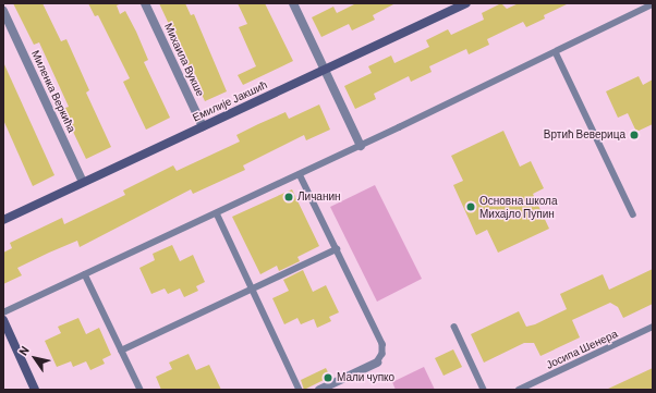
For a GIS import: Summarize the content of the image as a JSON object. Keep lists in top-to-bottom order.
{
  "streets": {
    "street": ["Михаила Вукше", "Миленка Веркића", "Емилије Јакшић"],
    "lane": ["Јосипа Шенера"]
  },
  "crossings": [
    ["Михаила Вукше", "Емилије Јакшић"],
    ["Миленка Веркића", "Емилије Јакшић"]
  ],
  "places": [
    "Вртић Веверица",
    "Личанин",
    "Основна школа Михајло Пупин",
    "Мали чупко"
  ],
  "north": "top left"
}
